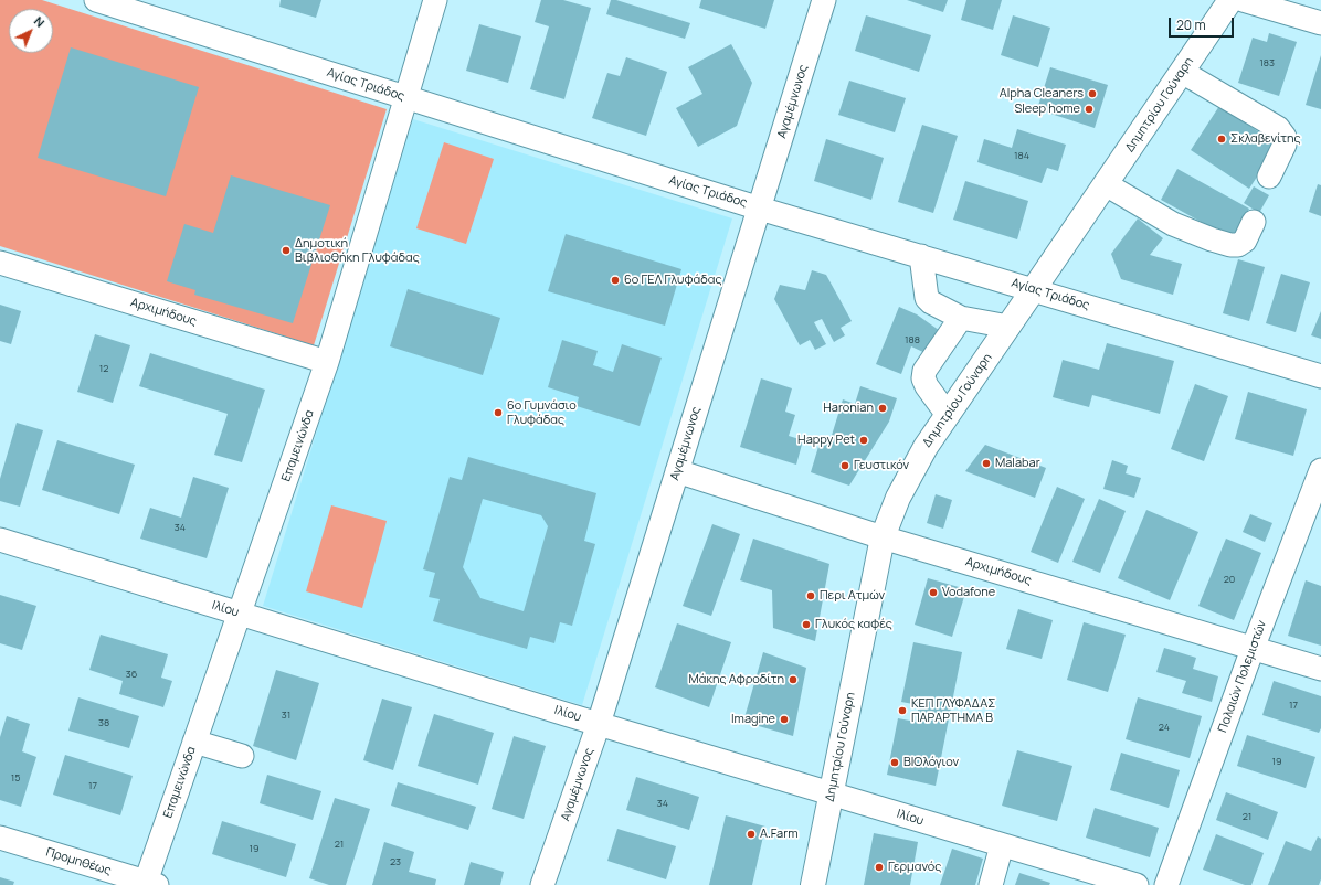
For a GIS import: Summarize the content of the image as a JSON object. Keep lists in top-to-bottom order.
{
  "streets": {
    "main road": ["Δημητρίου Γούναρη"],
    "street": [
      "Αγίας Τριάδος",
      "Αγαμέμνωνος",
      "Αρχιμήδους",
      "Επαμεινώνδα",
      "Ιλίου",
      "Παλαιών Πολεμιστών",
      "Προμηθέως"
    ]
  },
  "crossings": [
    ["Αγίας Τριάδος", "Αγαμέμνωνος"],
    ["Αγίας Τριάδος", "Δημητρίου Γούναρη"],
    ["Αγίας Τριάδος", "Επαμεινώνδα"],
    ["Αγαμέμνωνος", "Αρχιμήδους"],
    ["Αγαμέμνωνος", "Ιλίου"],
    ["Δημητρίου Γούναρη", "Αρχιμήδους"],
    ["Δημητρίου Γούναρη", "Ιλίου"],
    ["Αρχιμήδους", "Επαμεινώνδα"],
    ["Αρχιμήδους", "Παλαιών Πολεμιστών"],
    ["Επαμεινώνδα", "Ιλίου"],
    ["Επαμεινώνδα", "Προμηθέως"]
  ],
  "places": [
    "Alpha Cleaners",
    "Sleep home",
    "Σκλαβενίτης",
    "Δημοτική Βιβλιοθήκη Γλυφάδας",
    "6ο ΓΕΛ Γλυφάδας",
    "Haronian",
    "6ο Γυμνάσιο Γλυφάδας",
    "Happy Pet",
    "Malabar",
    "Γευστικόν",
    "Vodafone",
    "Περι Ατμών",
    "Γλυκός καφές",
    "Μάκης Αφροδίτη",
    "ΚΕΠ ΓΛΥΦΑΔΑΣ ΠΑΡΑΡΤΗΜΑ Β",
    "Imagine",
    "ΒΙΟλόγιον",
    "A.Farm",
    "Γερμανός"
  ],
  "house_numbers": [
    "183",
    "184",
    "188",
    "12",
    "34",
    "20",
    "36",
    "17",
    "31",
    "38",
    "24",
    "19",
    "15",
    "17",
    "34",
    "21",
    "21",
    "19",
    "23"
  ],
  "scale_bar": "20 m",
  "north": "top right"
}
